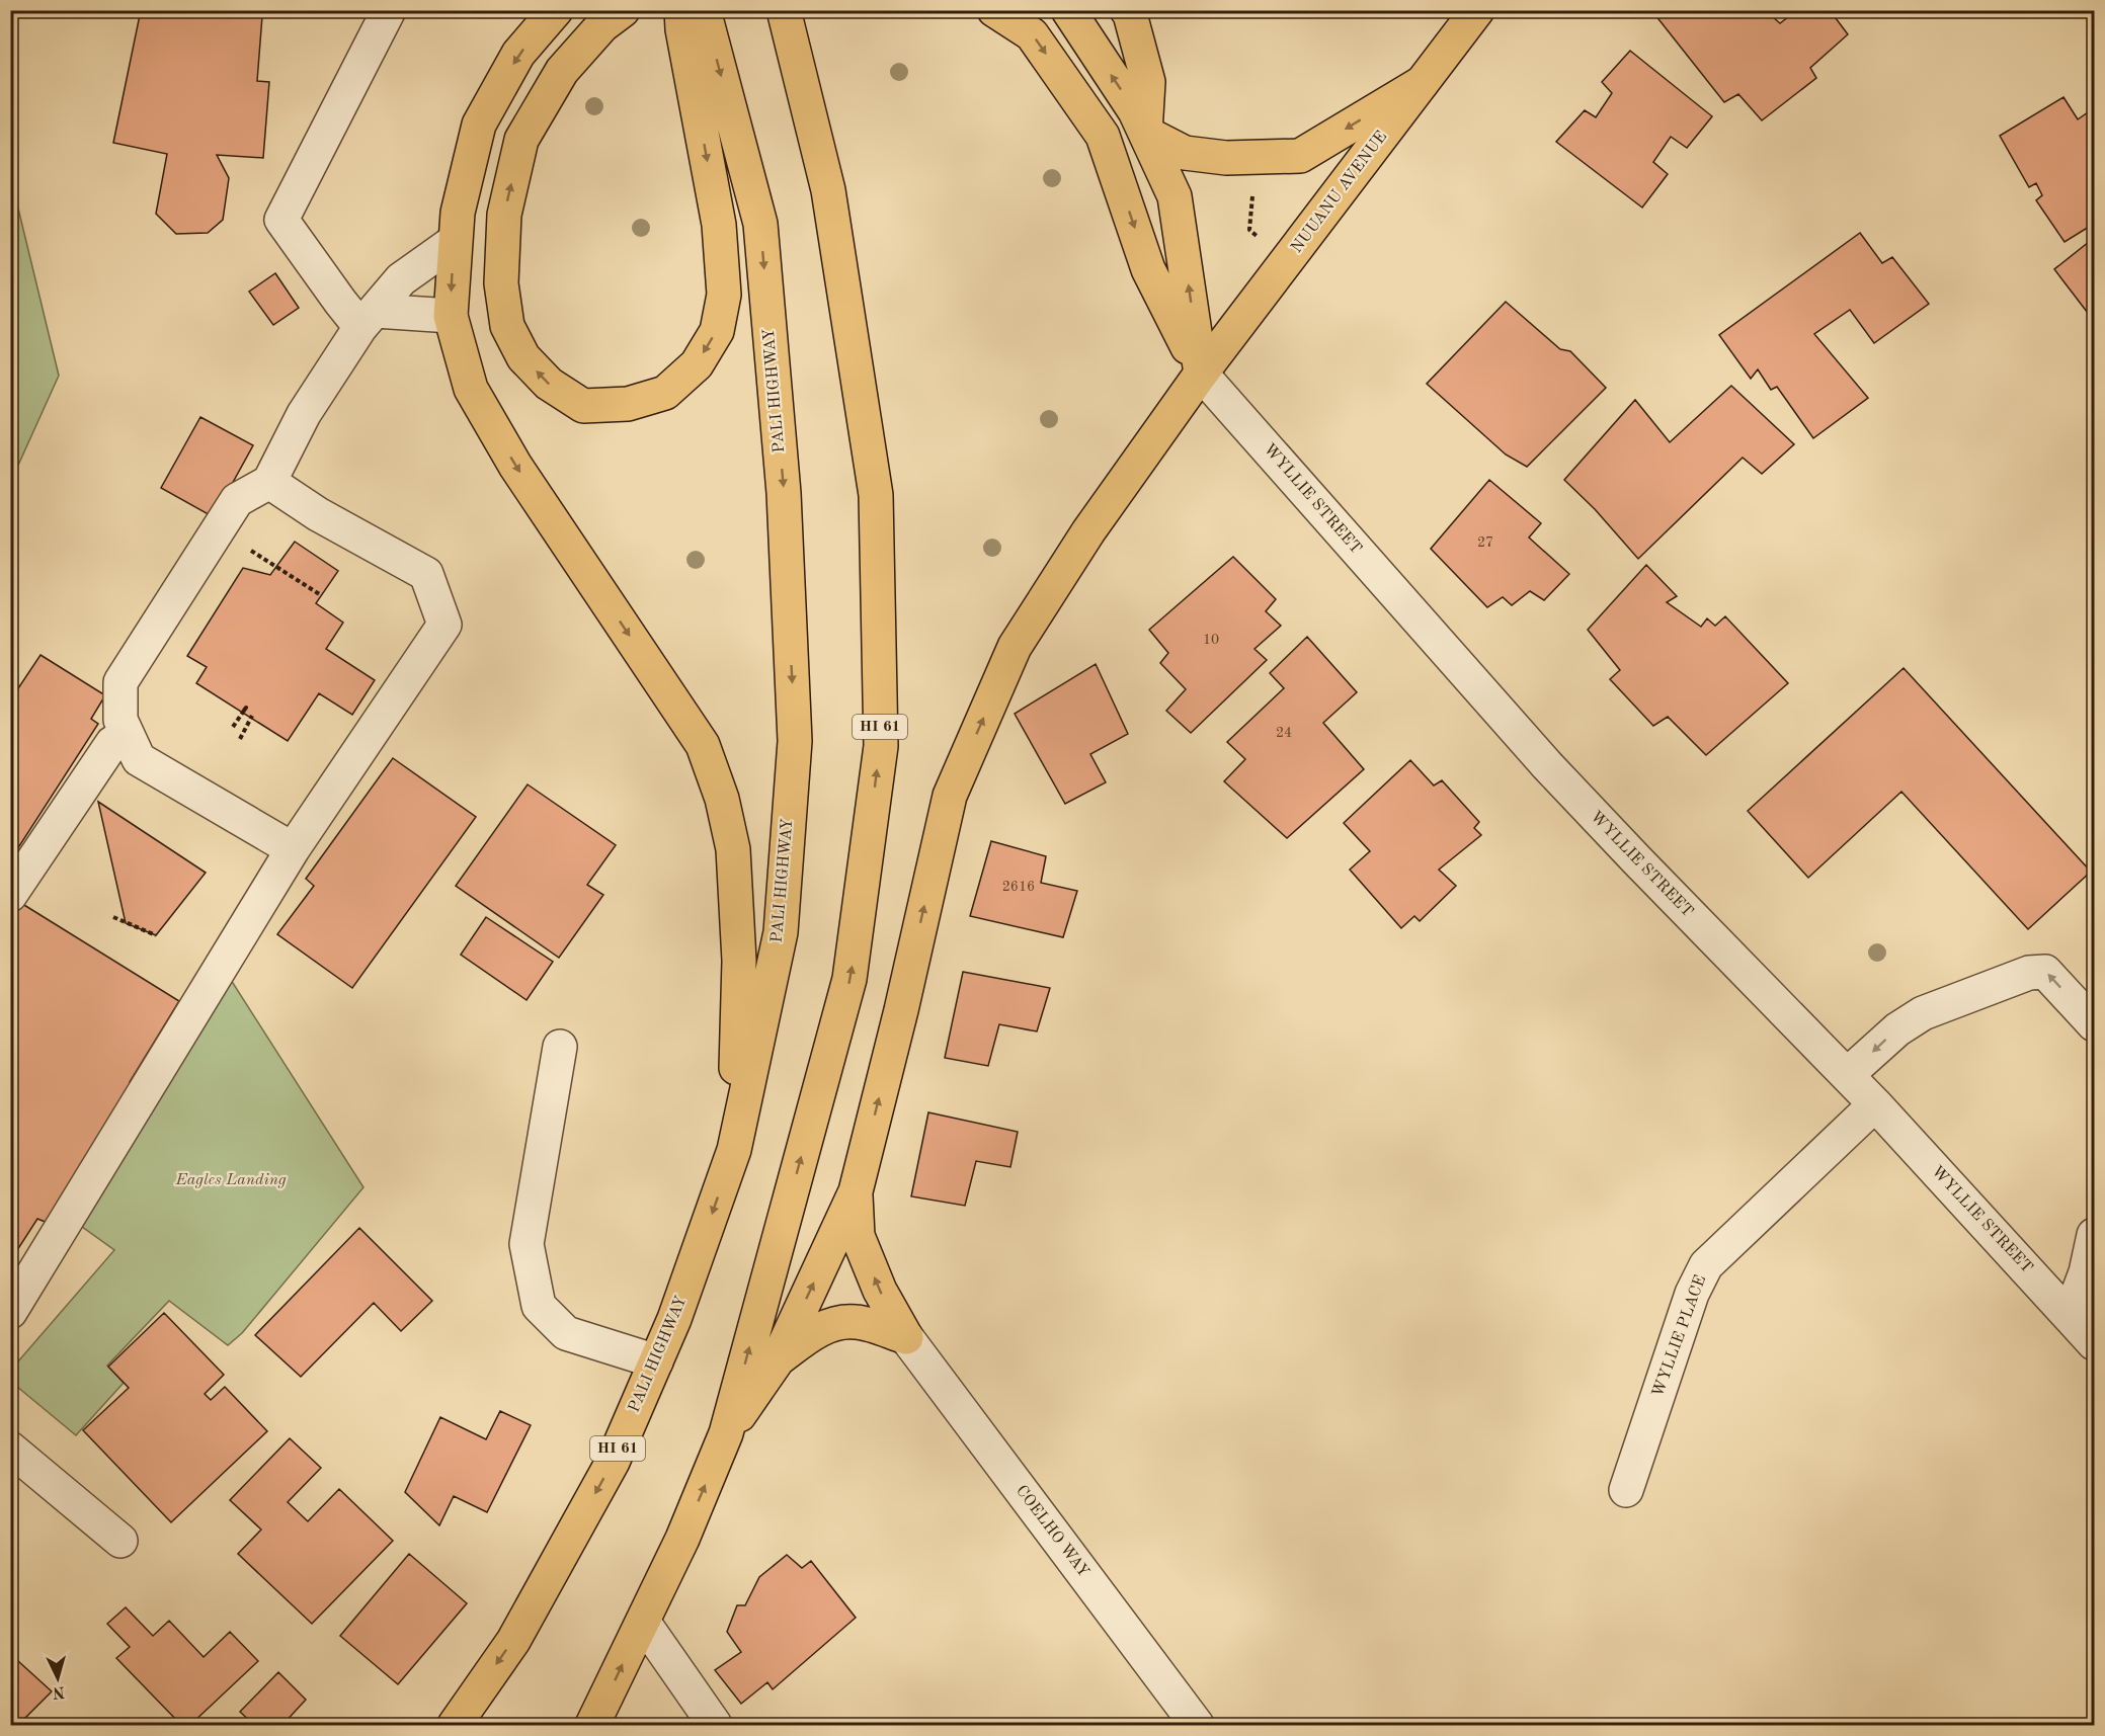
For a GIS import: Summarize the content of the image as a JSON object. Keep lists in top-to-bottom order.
{
  "streets": {
    "main road": ["NUUANU AVENUE", "PALI HIGHWAY", "HI 61"],
    "street": ["WYLLIE STREET", "WYLLIE PLACE", "COELHO WAY"]
  },
  "crossings": [
    ["NUUANU AVENUE", "WYLLIE STREET"],
    ["WYLLIE STREET", "WYLLIE PLACE"]
  ],
  "parks": ["Eagles Landing"],
  "house_numbers": [
    "27",
    "10",
    "24",
    "2616"
  ],
  "north": "bottom"
}
